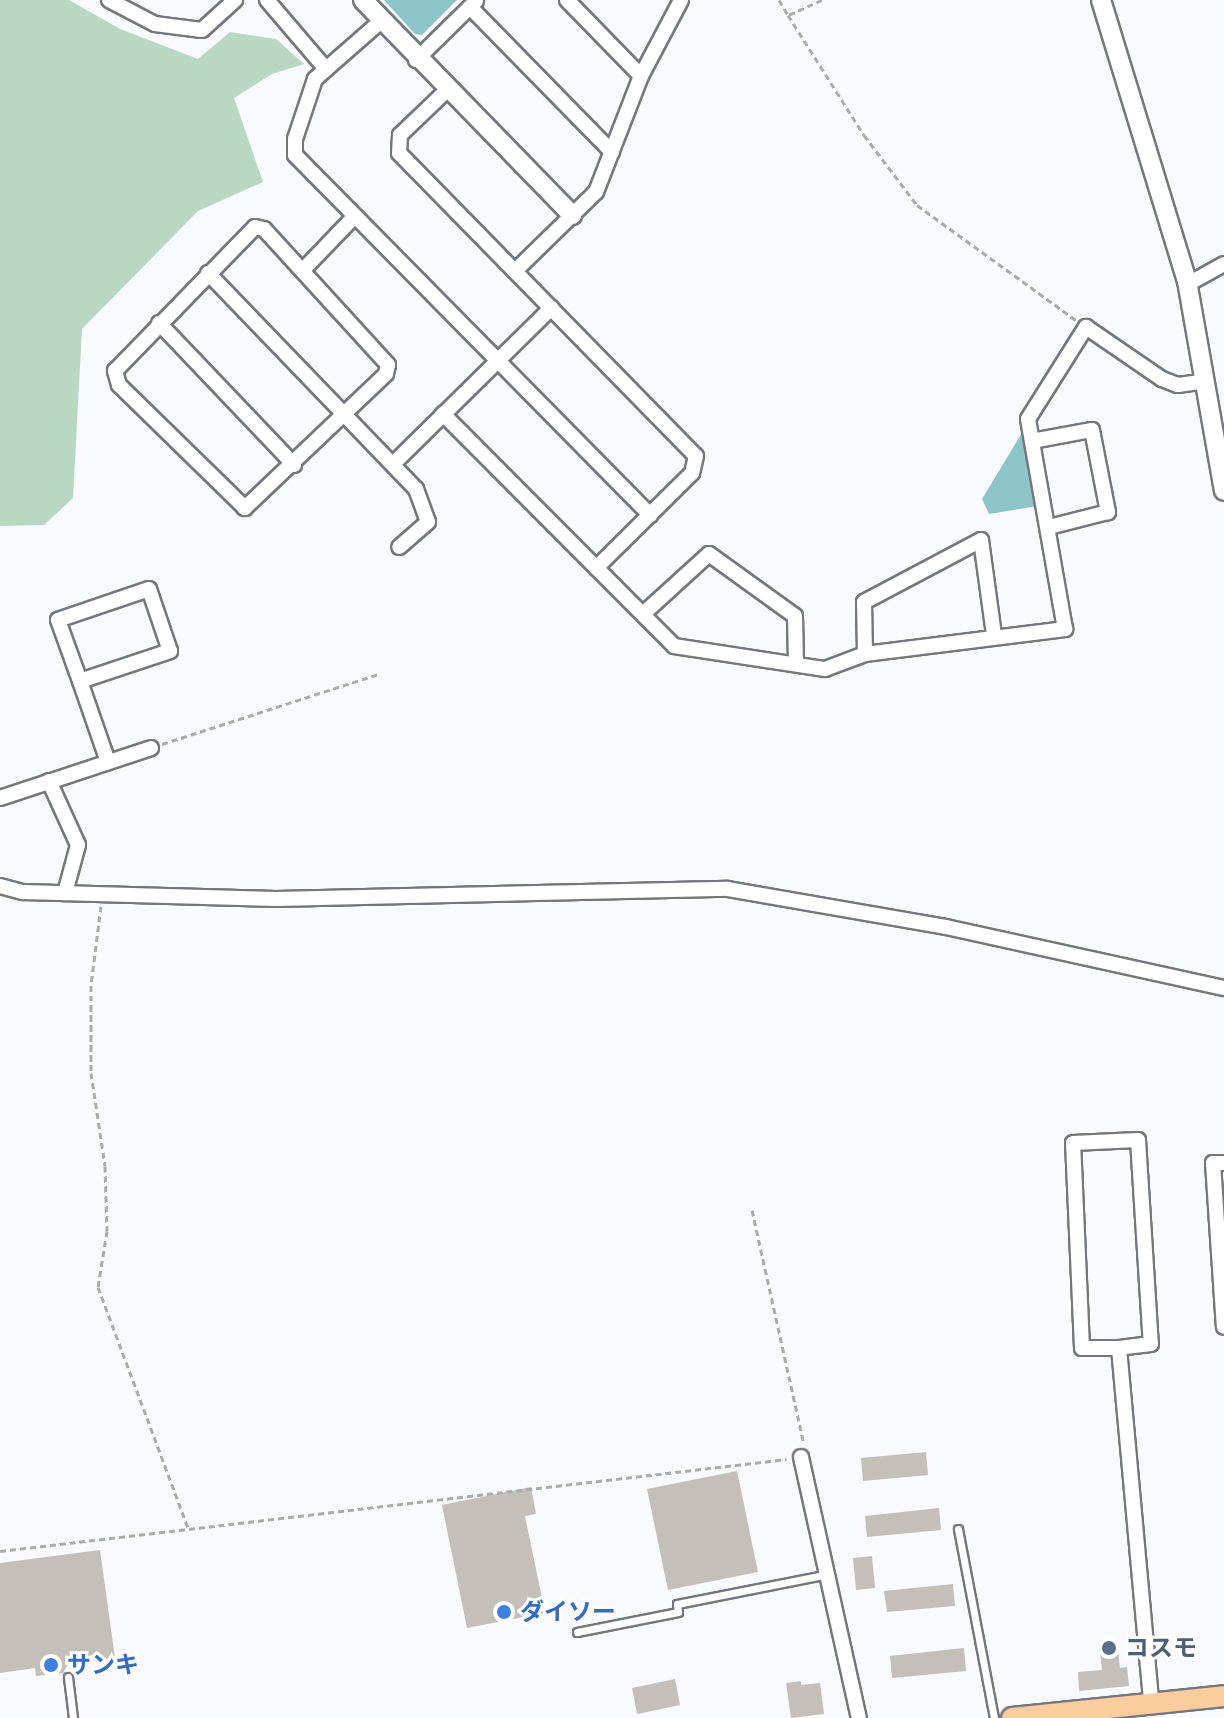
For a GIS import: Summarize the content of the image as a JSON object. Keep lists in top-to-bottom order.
{
  "places": ["ダイソー", "コスモ", "サンキ"]
}
